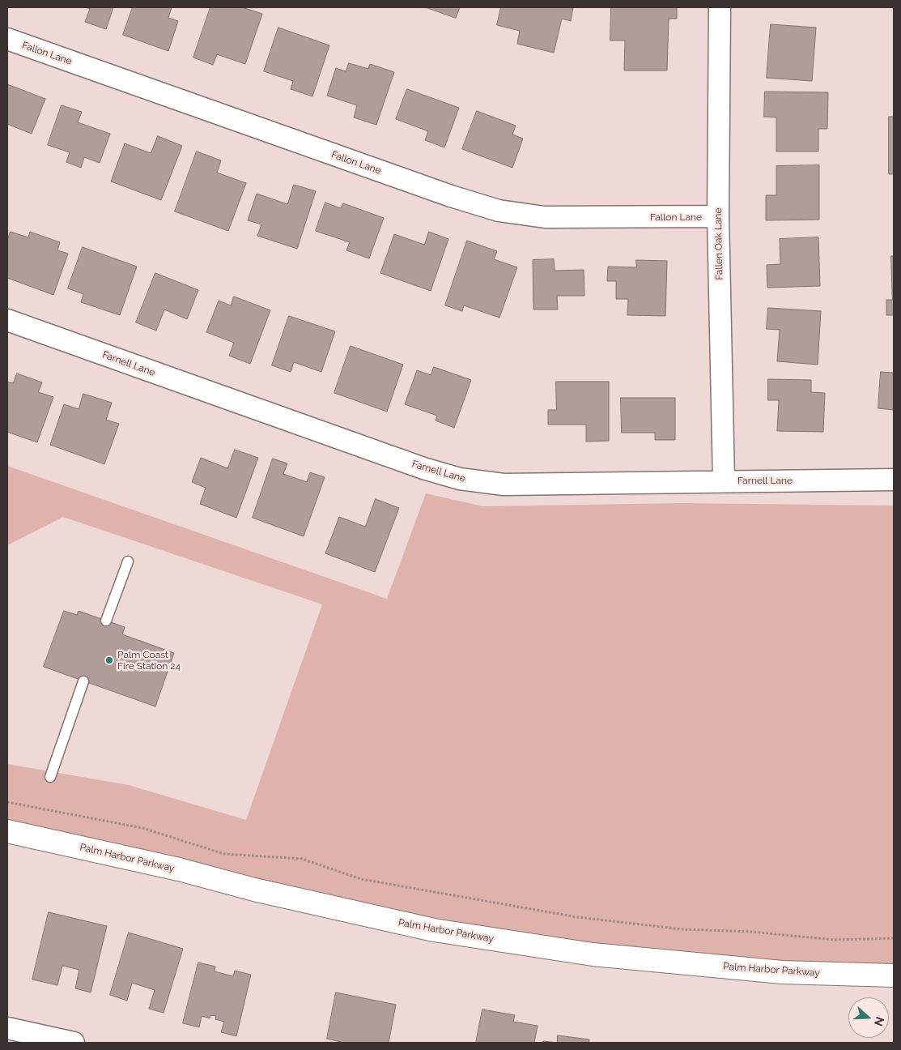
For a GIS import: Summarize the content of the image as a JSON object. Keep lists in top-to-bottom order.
{
  "streets": {
    "street": [
      "Fallon Lane",
      "Fallen Oak Lane",
      "Farnell Lane",
      "Palm Harbor Parkway"
    ]
  },
  "crossings": [
    ["Fallon Lane", "Fallen Oak Lane"],
    ["Fallen Oak Lane", "Farnell Lane"]
  ],
  "places": ["Palm Coast Fire Station 24"],
  "north": "right"
}
